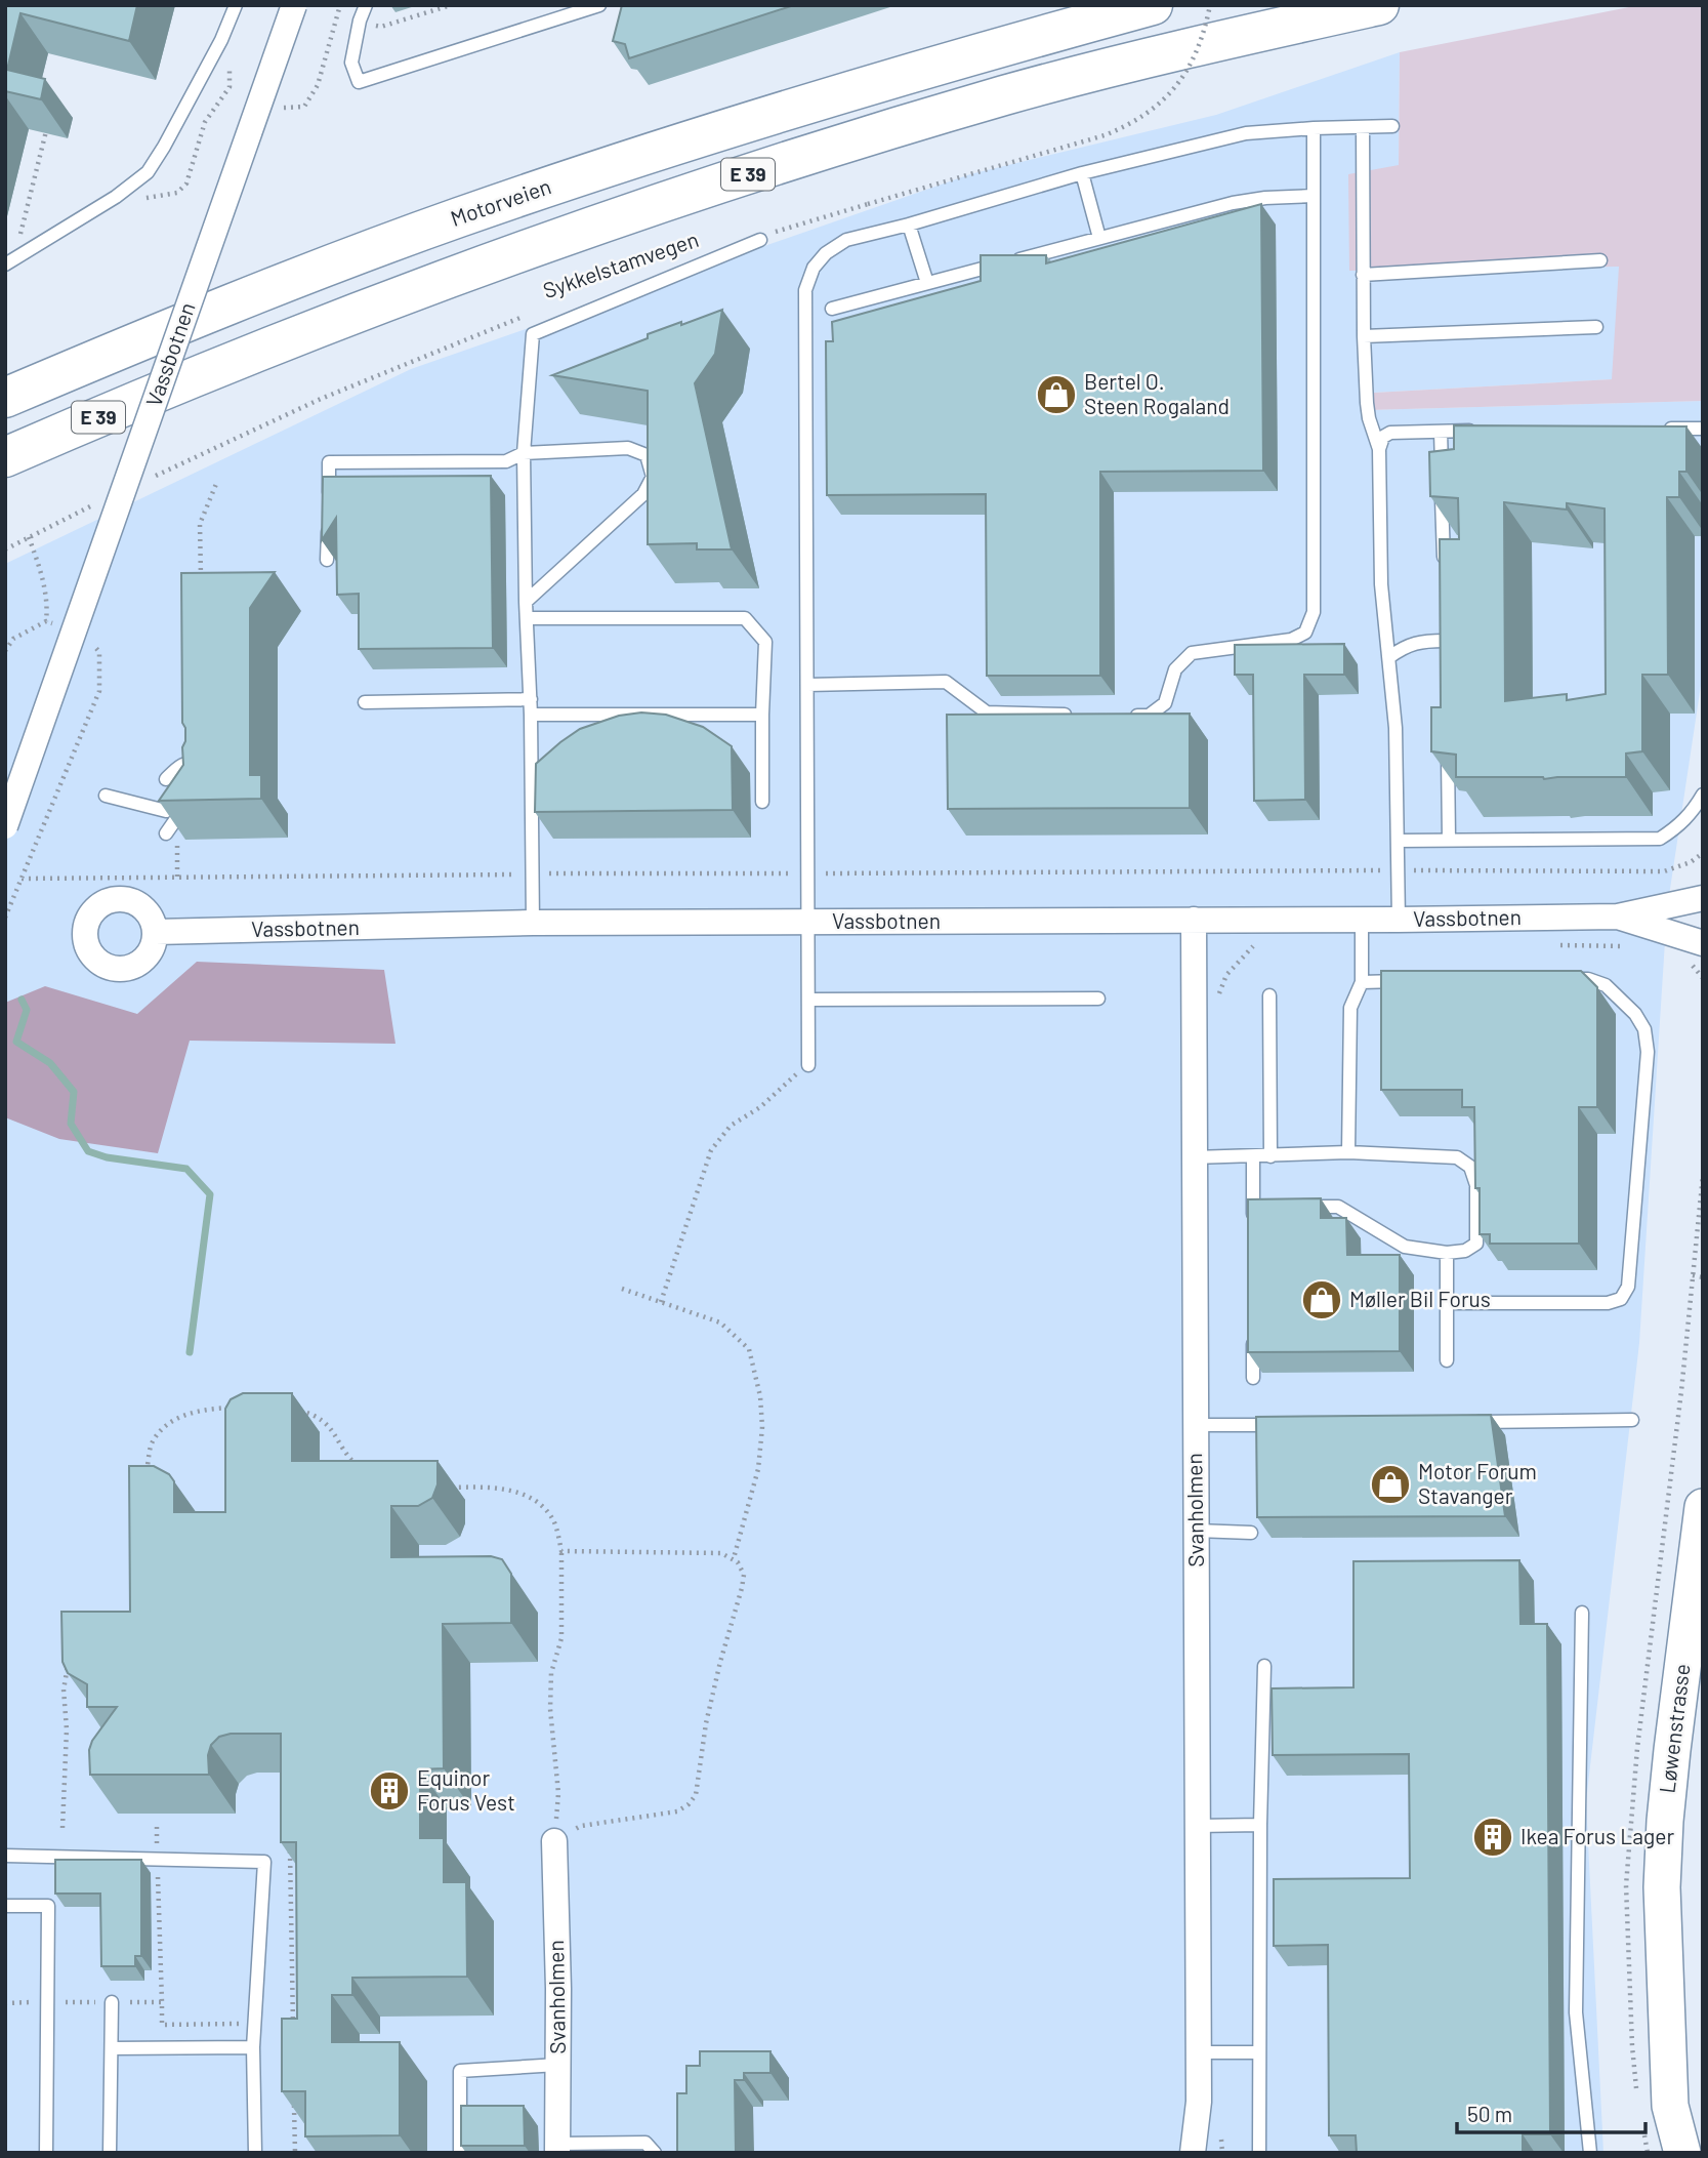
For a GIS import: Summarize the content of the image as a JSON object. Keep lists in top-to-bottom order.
{
  "streets": {
    "highway": ["E 39", "Motorveien"],
    "main road": ["Løwenstrasse"],
    "street": ["Vassbotnen", "Svanholmen"],
    "path": ["Sykkelstamvegen"]
  },
  "crossings": [
    ["Vassbotnen", "Svanholmen"]
  ],
  "places": {
    "shop": ["Bertel O. Steen Rogaland", "Møller Bil Forus", "Motor Forum Stavanger"],
    "building": ["Equinor Forus Vest", "Ikea Forus Lager"]
  },
  "scale_bar": "50 m"
}
